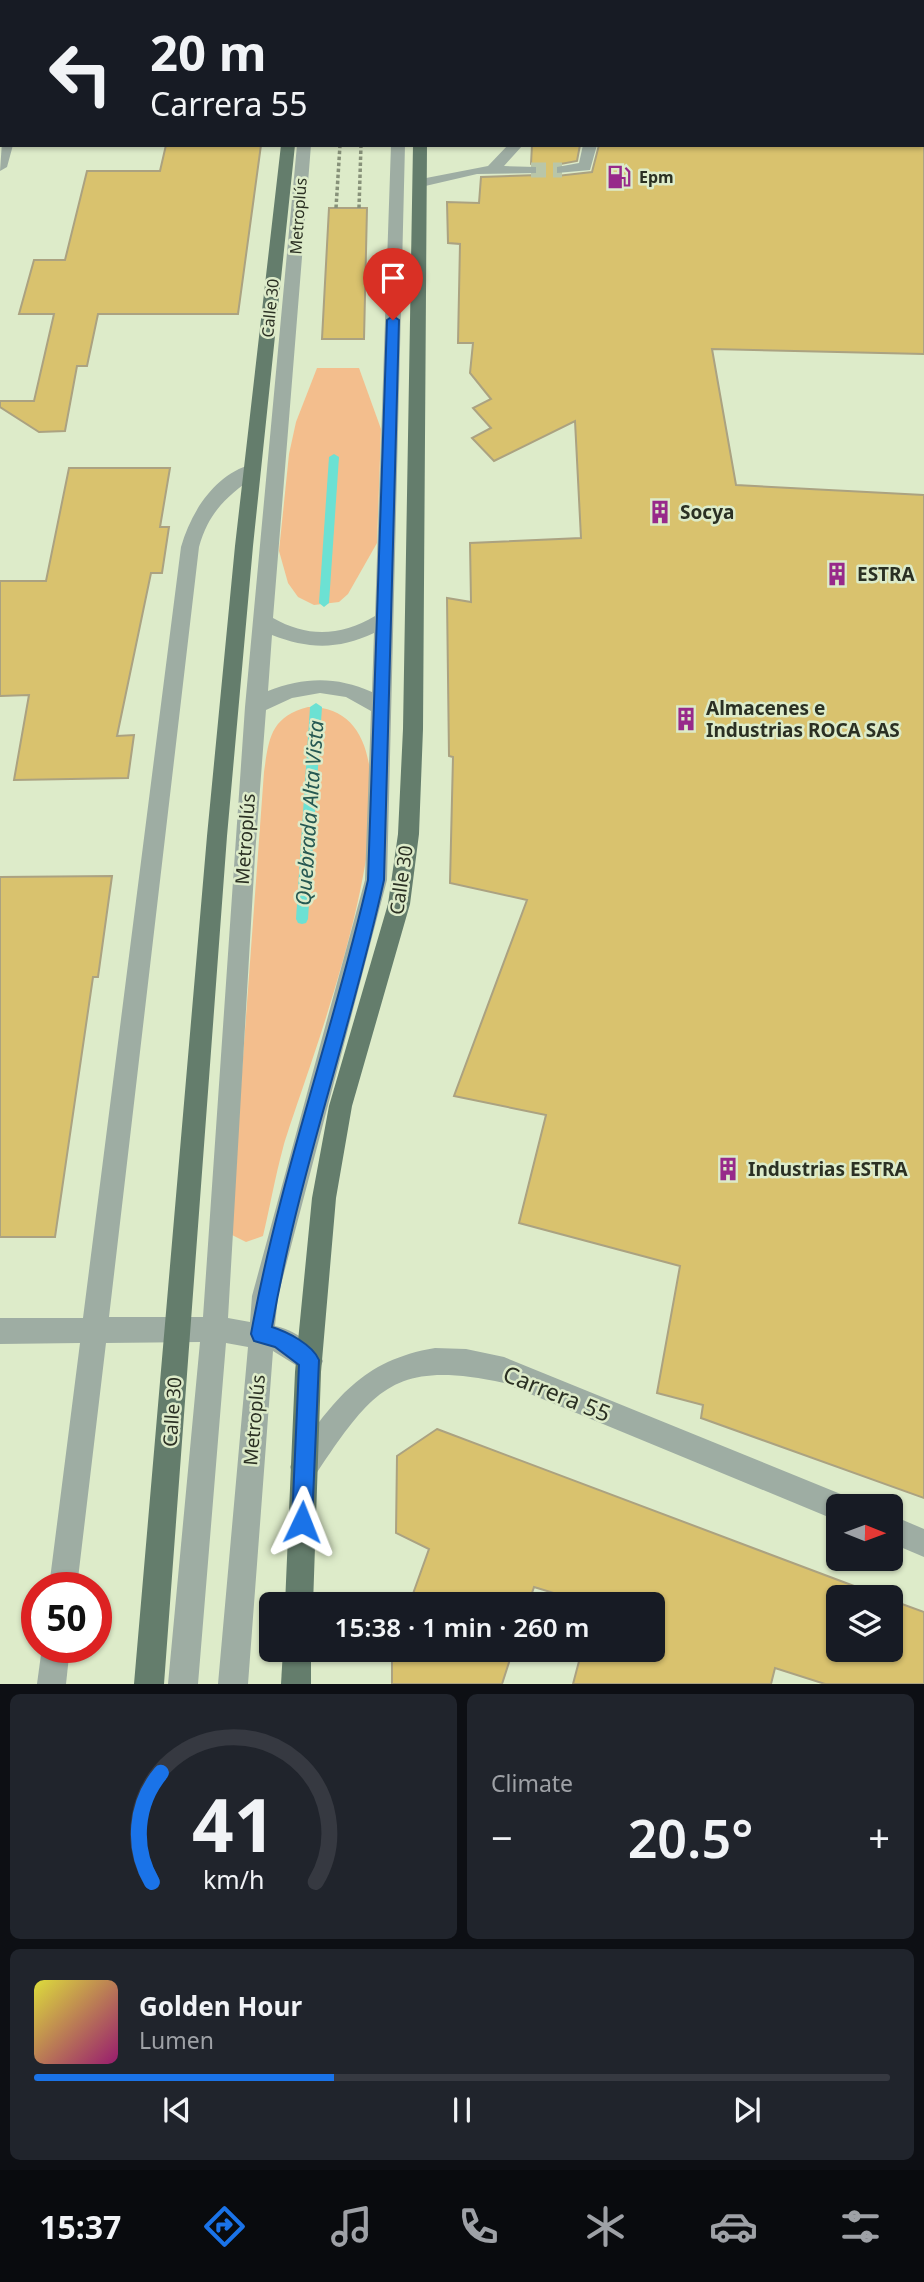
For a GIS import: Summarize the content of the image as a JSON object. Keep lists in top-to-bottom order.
{
  "streets": {
    "main road": ["Calle 30"],
    "street": ["Metroplús", "Carrera 55"]
  },
  "crossings": [
    ["Calle 30", "Carrera 55"]
  ],
  "water": ["Quebrada Alta Vista"],
  "places": {
    "fuel station": ["Epm"],
    "building": [
      "Socya",
      "ESTRA",
      "Almacenes e Industrias ROCA SAS",
      "Industrias ESTRA"
    ]
  },
  "north": "right",
  "page": {
    "turn": ["20 m", "Carrera 55"],
    "limit": "50",
    "trip": "15:38 · 1 min · 260 m",
    "tile": "Climate",
    "heat": ["−", "20.5°", "+"],
    "song": ["Golden Hour", "Lumen"],
    "tabs": "15:37",
    "gauge": ["41", "km/h"]
  }
}
